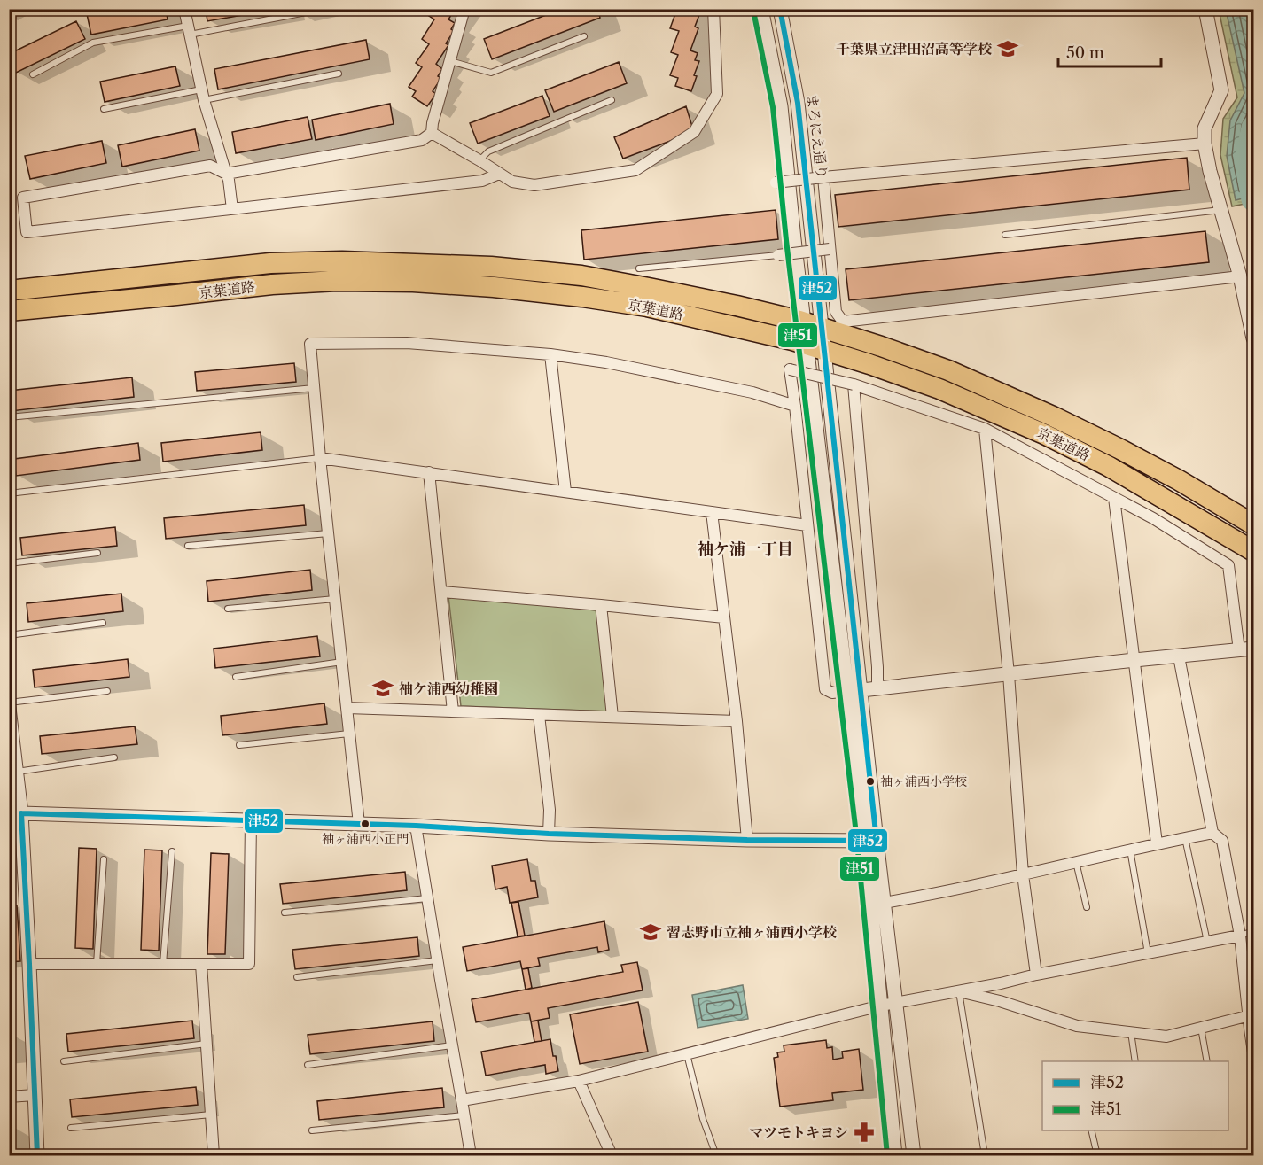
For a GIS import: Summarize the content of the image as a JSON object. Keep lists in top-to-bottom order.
{
  "streets": {
    "highway": ["京葉道路"],
    "street": ["まろにえ通り"]
  },
  "crossings": [
    ["まろにえ通り", "京葉道路"]
  ],
  "districts": ["袖ケ浦一丁目"],
  "places": {
    "school or university": ["千葉県立津田沼高等学校", "袖ケ浦西幼稚園", "習志野市立袖ヶ浦西小学校"],
    "other": ["袖ヶ浦西小学校", "袖ヶ浦西小正門"],
    "pharmacy": ["マツモトキヨシ"]
  },
  "lines": ["transit line 津52", "transit line 津51"],
  "legend": ["津52", "津51"],
  "scale_bar": "50 m"
}
